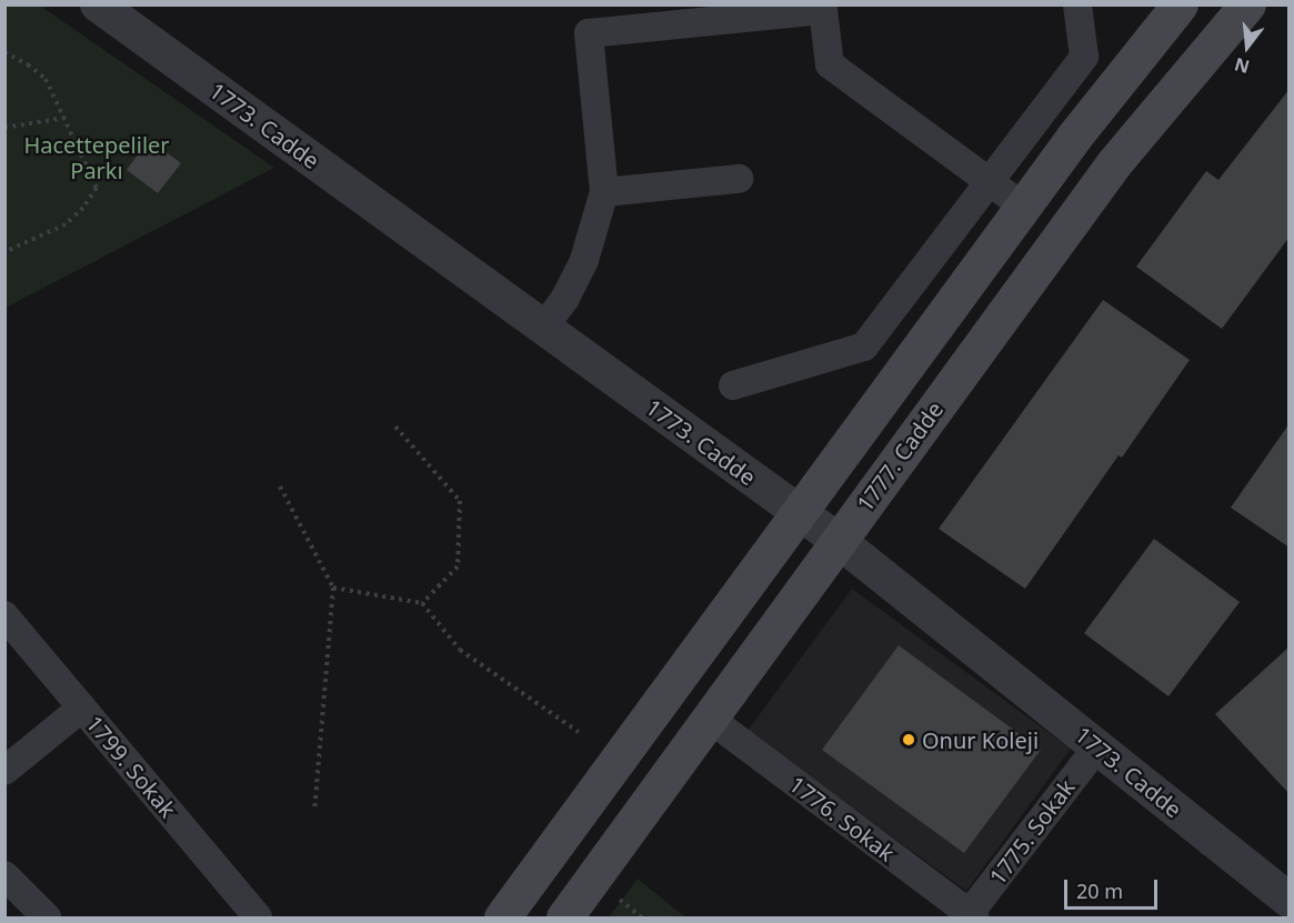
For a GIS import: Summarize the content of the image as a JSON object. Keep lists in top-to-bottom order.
{
  "streets": {
    "main road": ["1777. Cadde"],
    "street": [
      "1773. Cadde",
      "1799. Sokak",
      "1776. Sokak",
      "1775. Sokak"
    ]
  },
  "crossings": [
    ["1773. Cadde", "1777. Cadde"],
    ["1773. Cadde", "1775. Sokak"],
    ["1777. Cadde", "1776. Sokak"],
    ["1776. Sokak", "1775. Sokak"]
  ],
  "parks": ["Hacettepeliler Parkı"],
  "places": ["Onur Koleji"],
  "scale_bar": "20 m",
  "north": "bottom"
}
